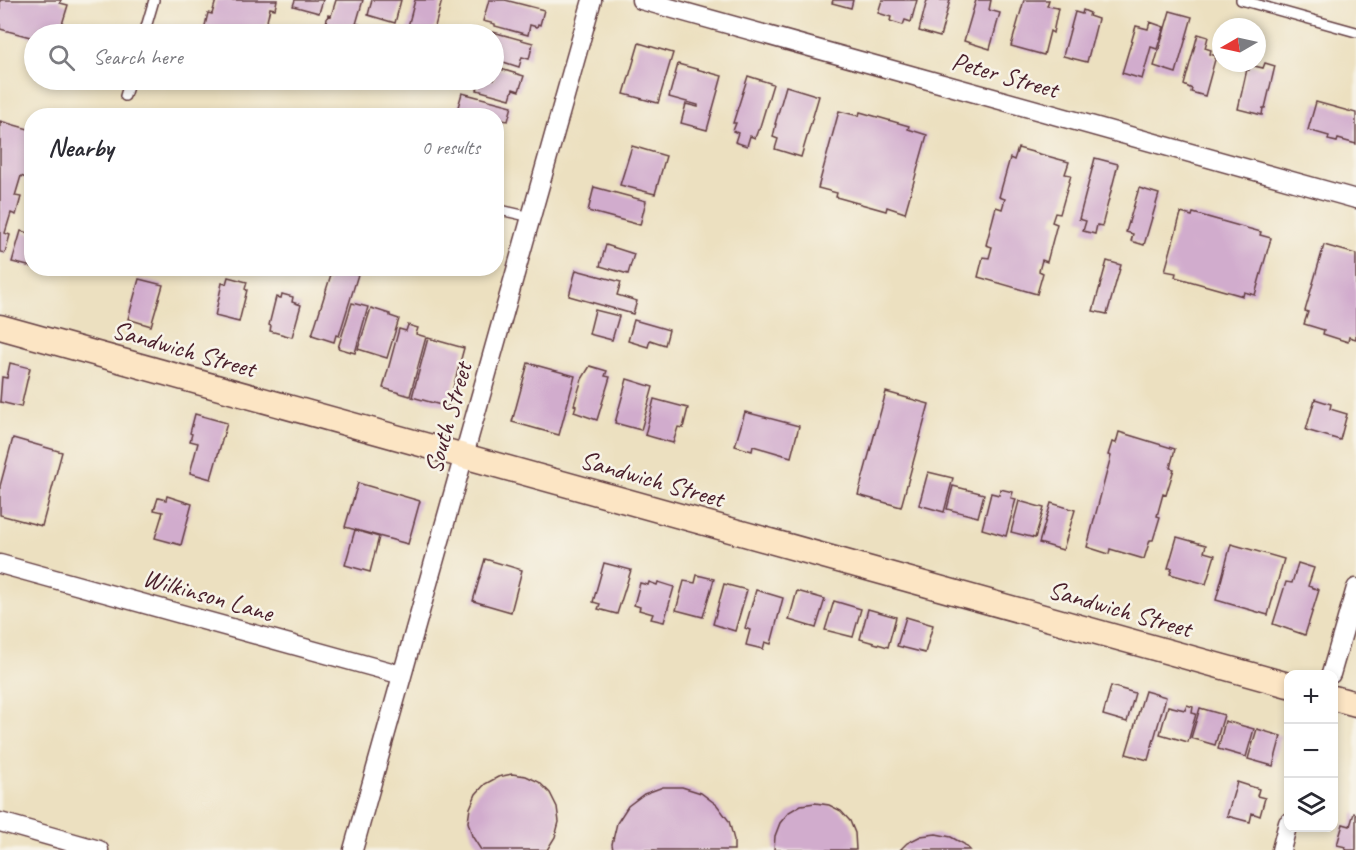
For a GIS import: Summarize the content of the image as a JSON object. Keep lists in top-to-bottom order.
{
  "streets": {
    "main road": ["Sandwich Street"],
    "street": ["Peter Street", "South Street", "Wilkinson Lane"]
  },
  "crossings": [
    ["Sandwich Street", "South Street"],
    ["South Street", "Wilkinson Lane"]
  ],
  "north": "left",
  "page": {
    "search": "Search here",
    "heading": ["Nearby", "0 results"],
    "map_buttons": ["+", "−"]
  }
}
